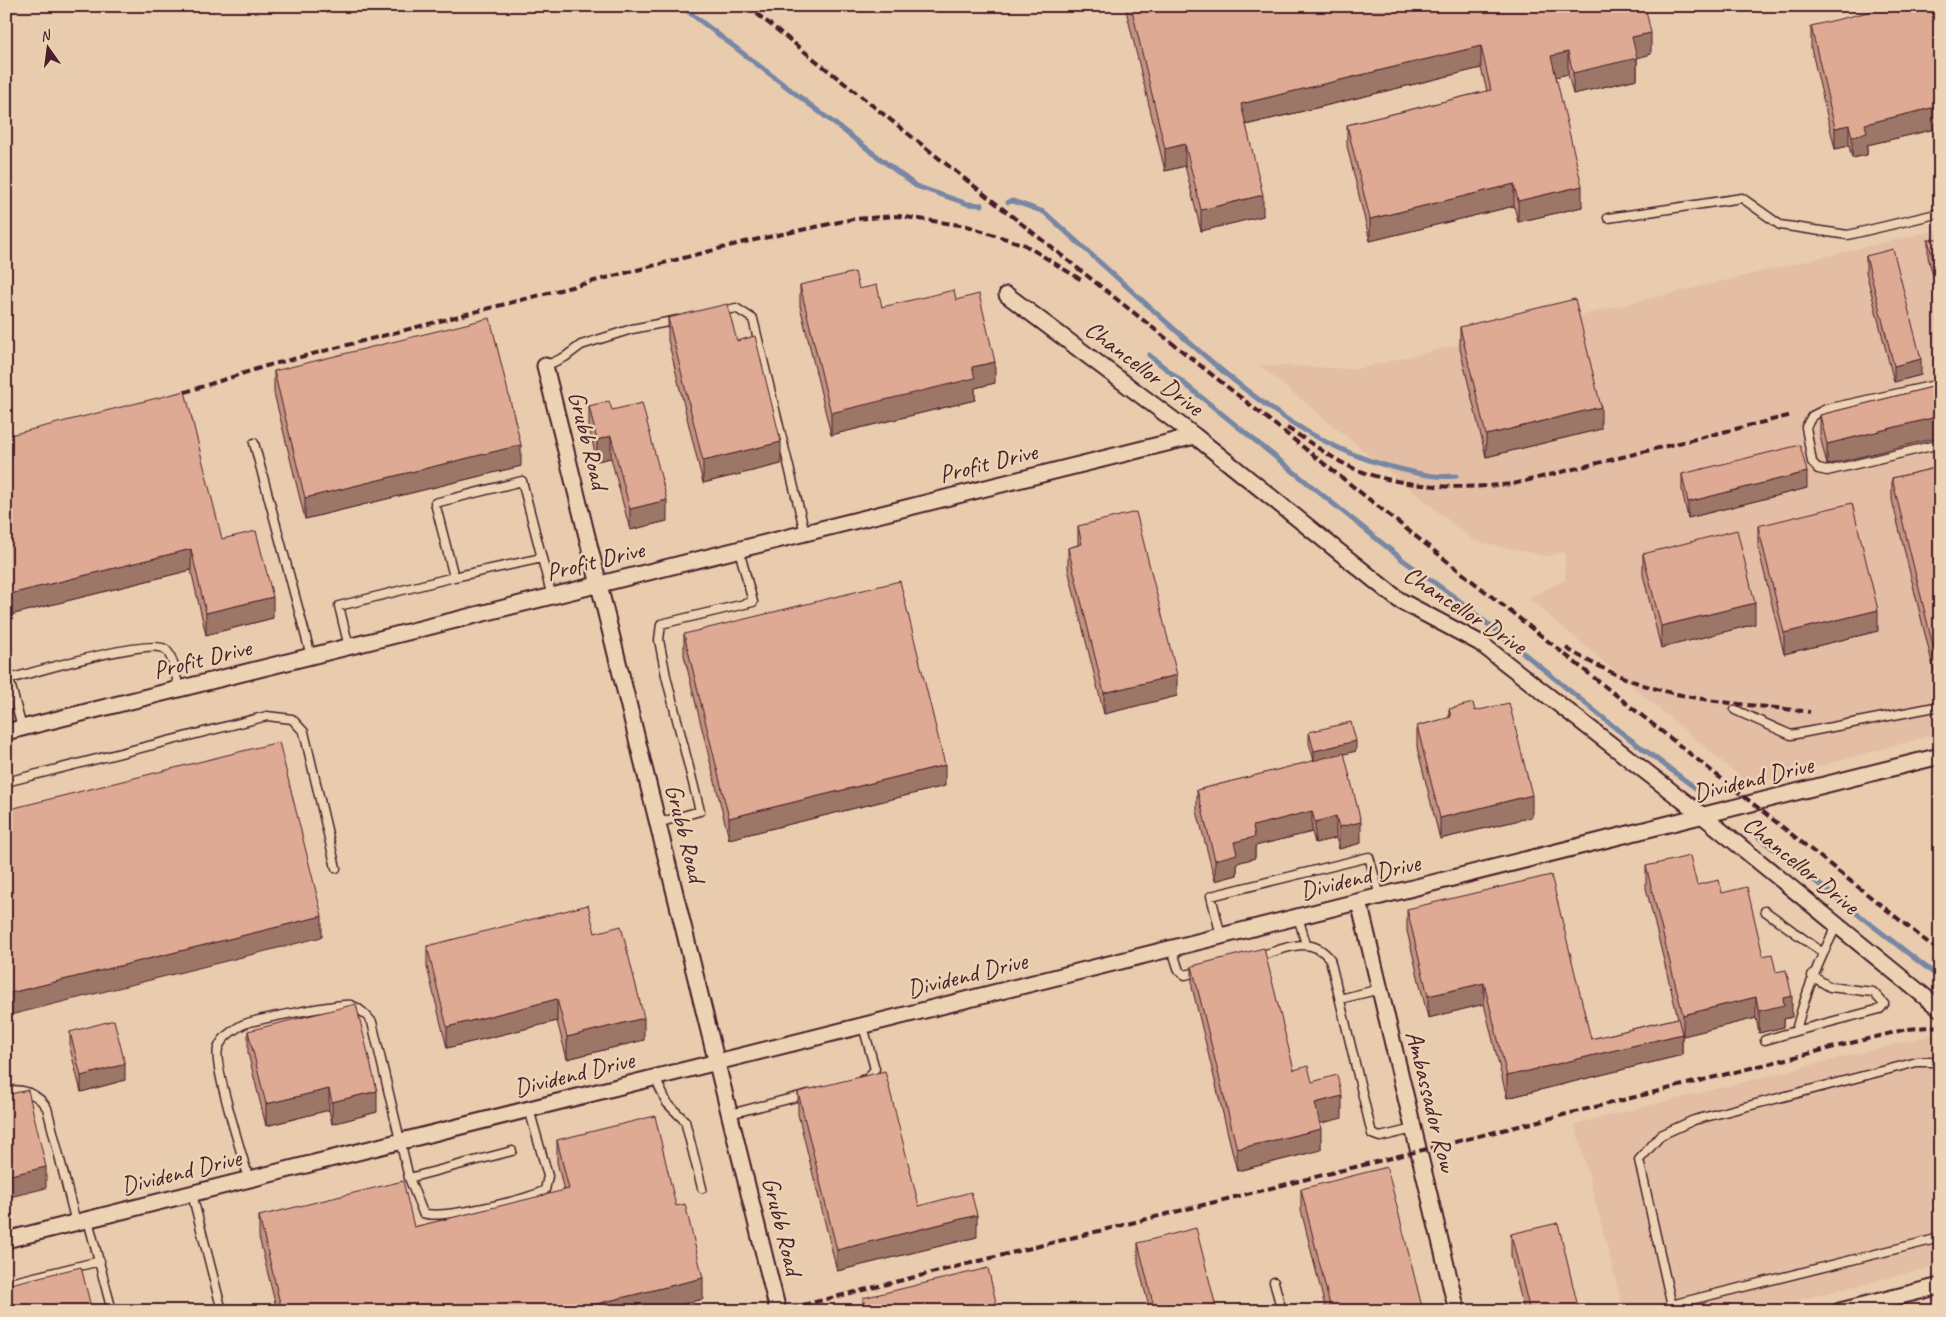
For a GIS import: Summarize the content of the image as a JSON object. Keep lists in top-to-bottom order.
{
  "streets": {
    "street": [
      "Chancellor Drive",
      "Grubb Road",
      "Profit Drive",
      "Dividend Drive",
      "Ambassador Row"
    ]
  },
  "crossings": [
    ["Chancellor Drive", "Profit Drive"],
    ["Chancellor Drive", "Dividend Drive"],
    ["Grubb Road", "Profit Drive"],
    ["Grubb Road", "Dividend Drive"],
    ["Dividend Drive", "Ambassador Row"]
  ],
  "north": "top"
}
